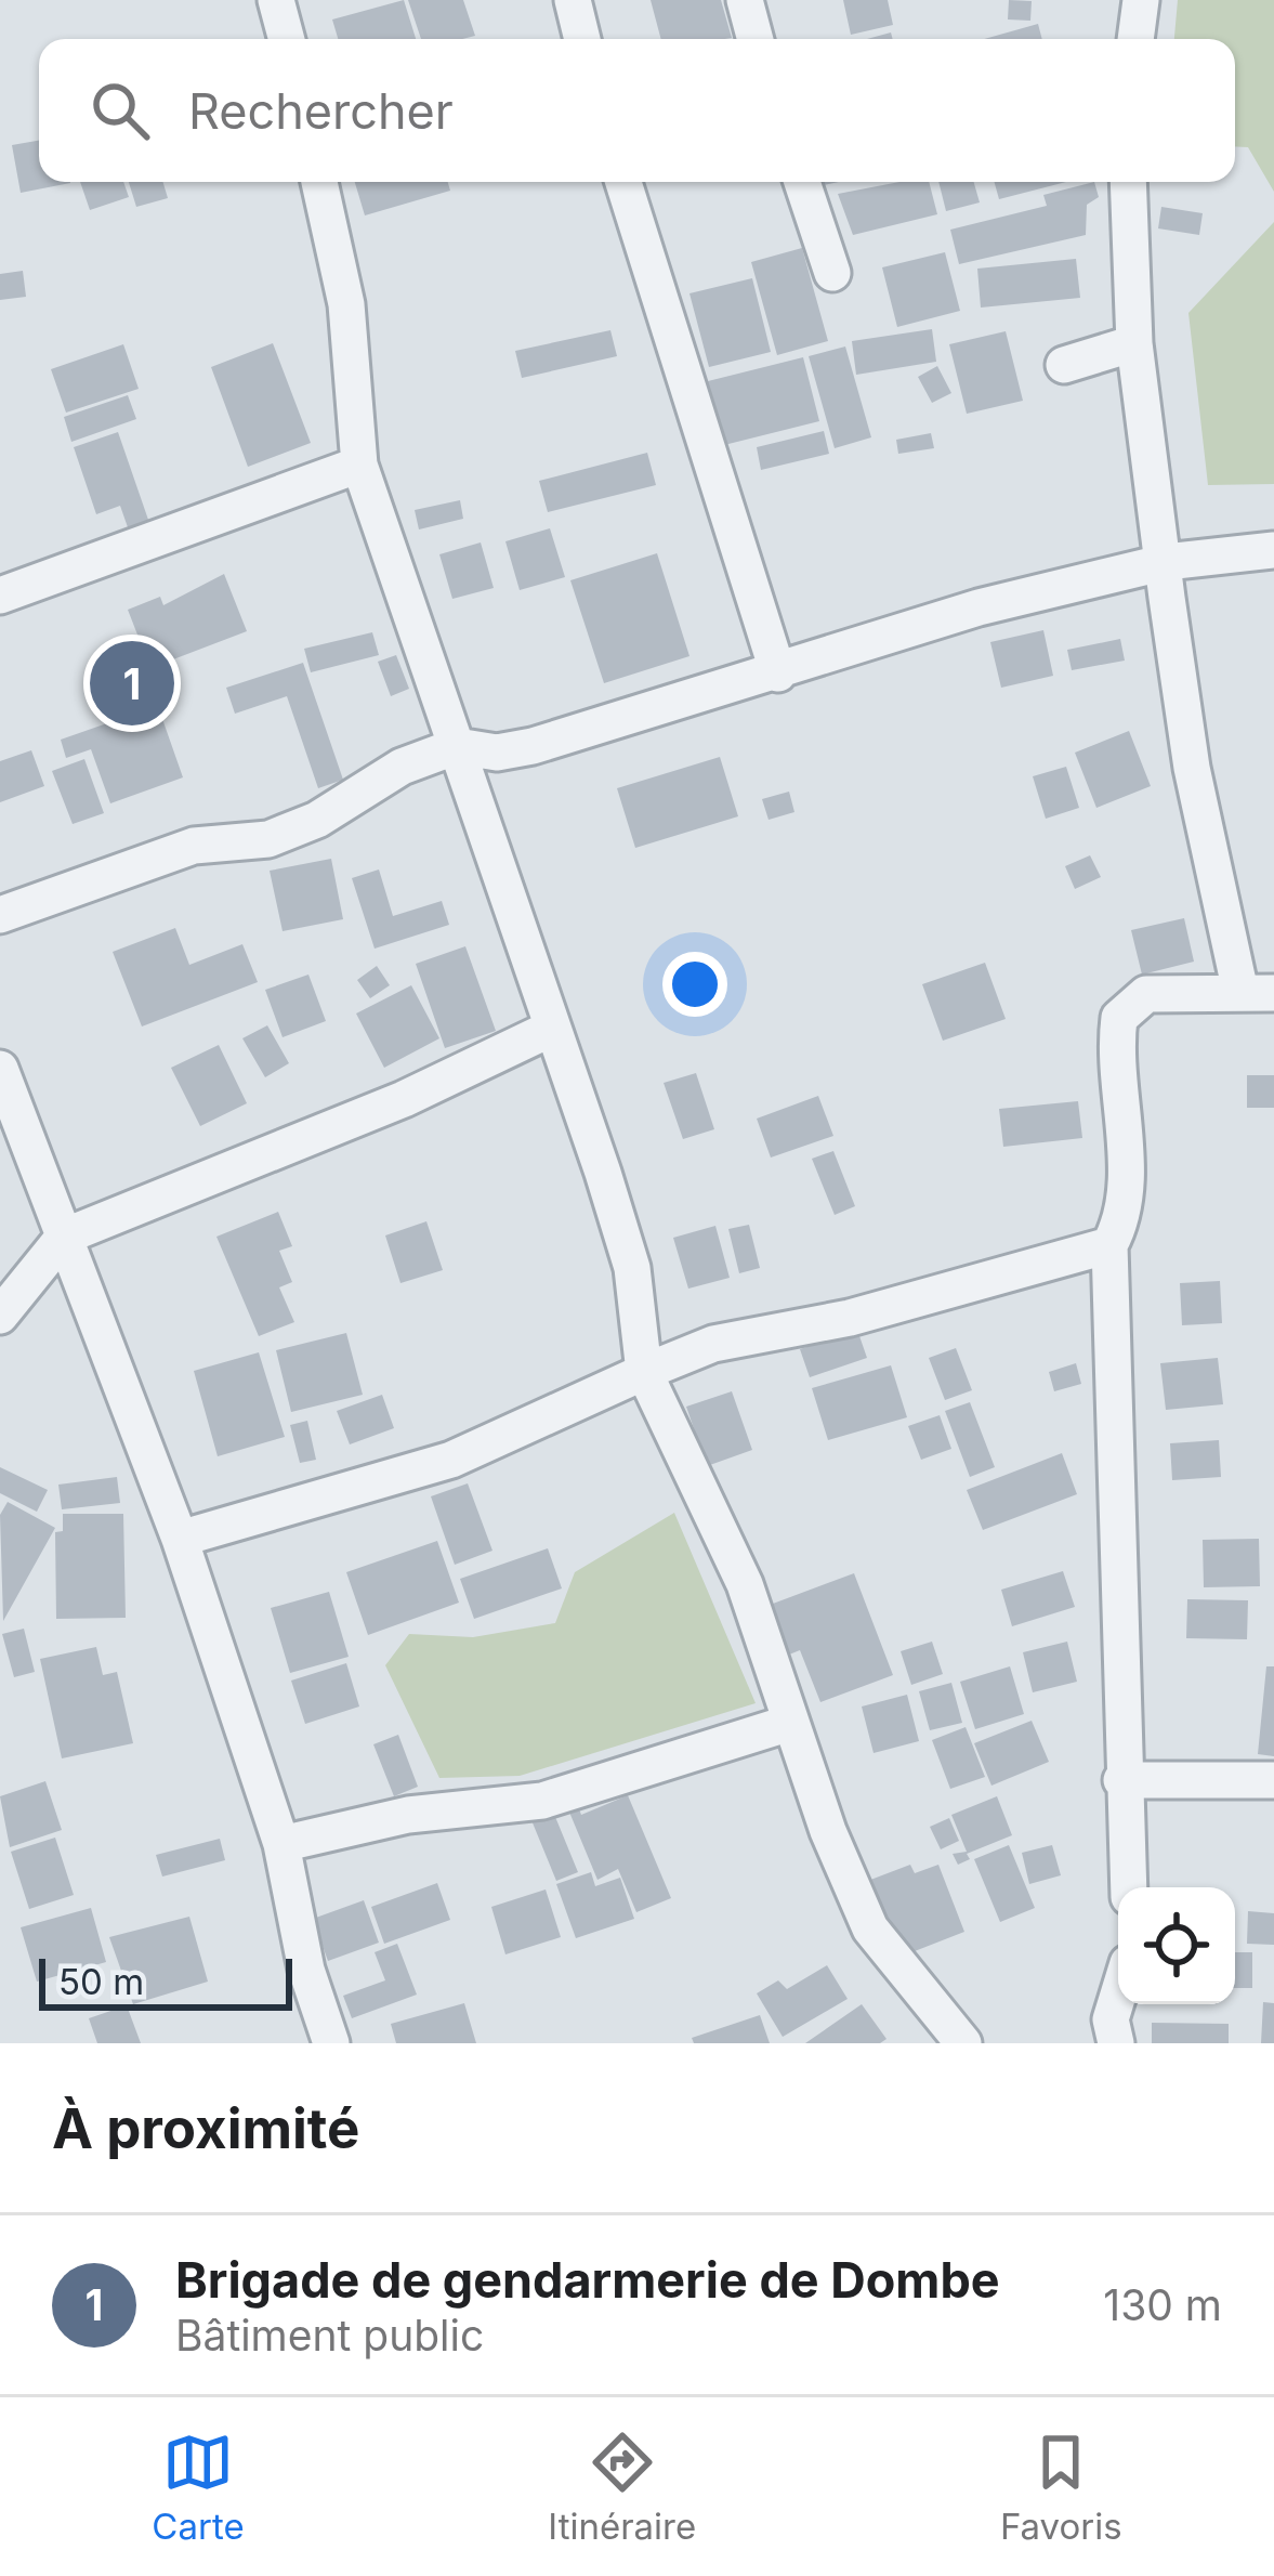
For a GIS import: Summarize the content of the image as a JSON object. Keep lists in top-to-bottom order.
{
  "scale_bar": "50 m",
  "page": {
    "search": "Rechercher",
    "pins": "1",
    "scale": "50 m",
    "heading": "À proximité",
    "list": [
      {
        "mark": "1",
        "name": "Brigade de gendarmerie de Dombe",
        "note": "Bâtiment public",
        "value": "130 m"
      }
    ],
    "nav": ["Carte", "Itinéraire", "Favoris"]
  }
}
